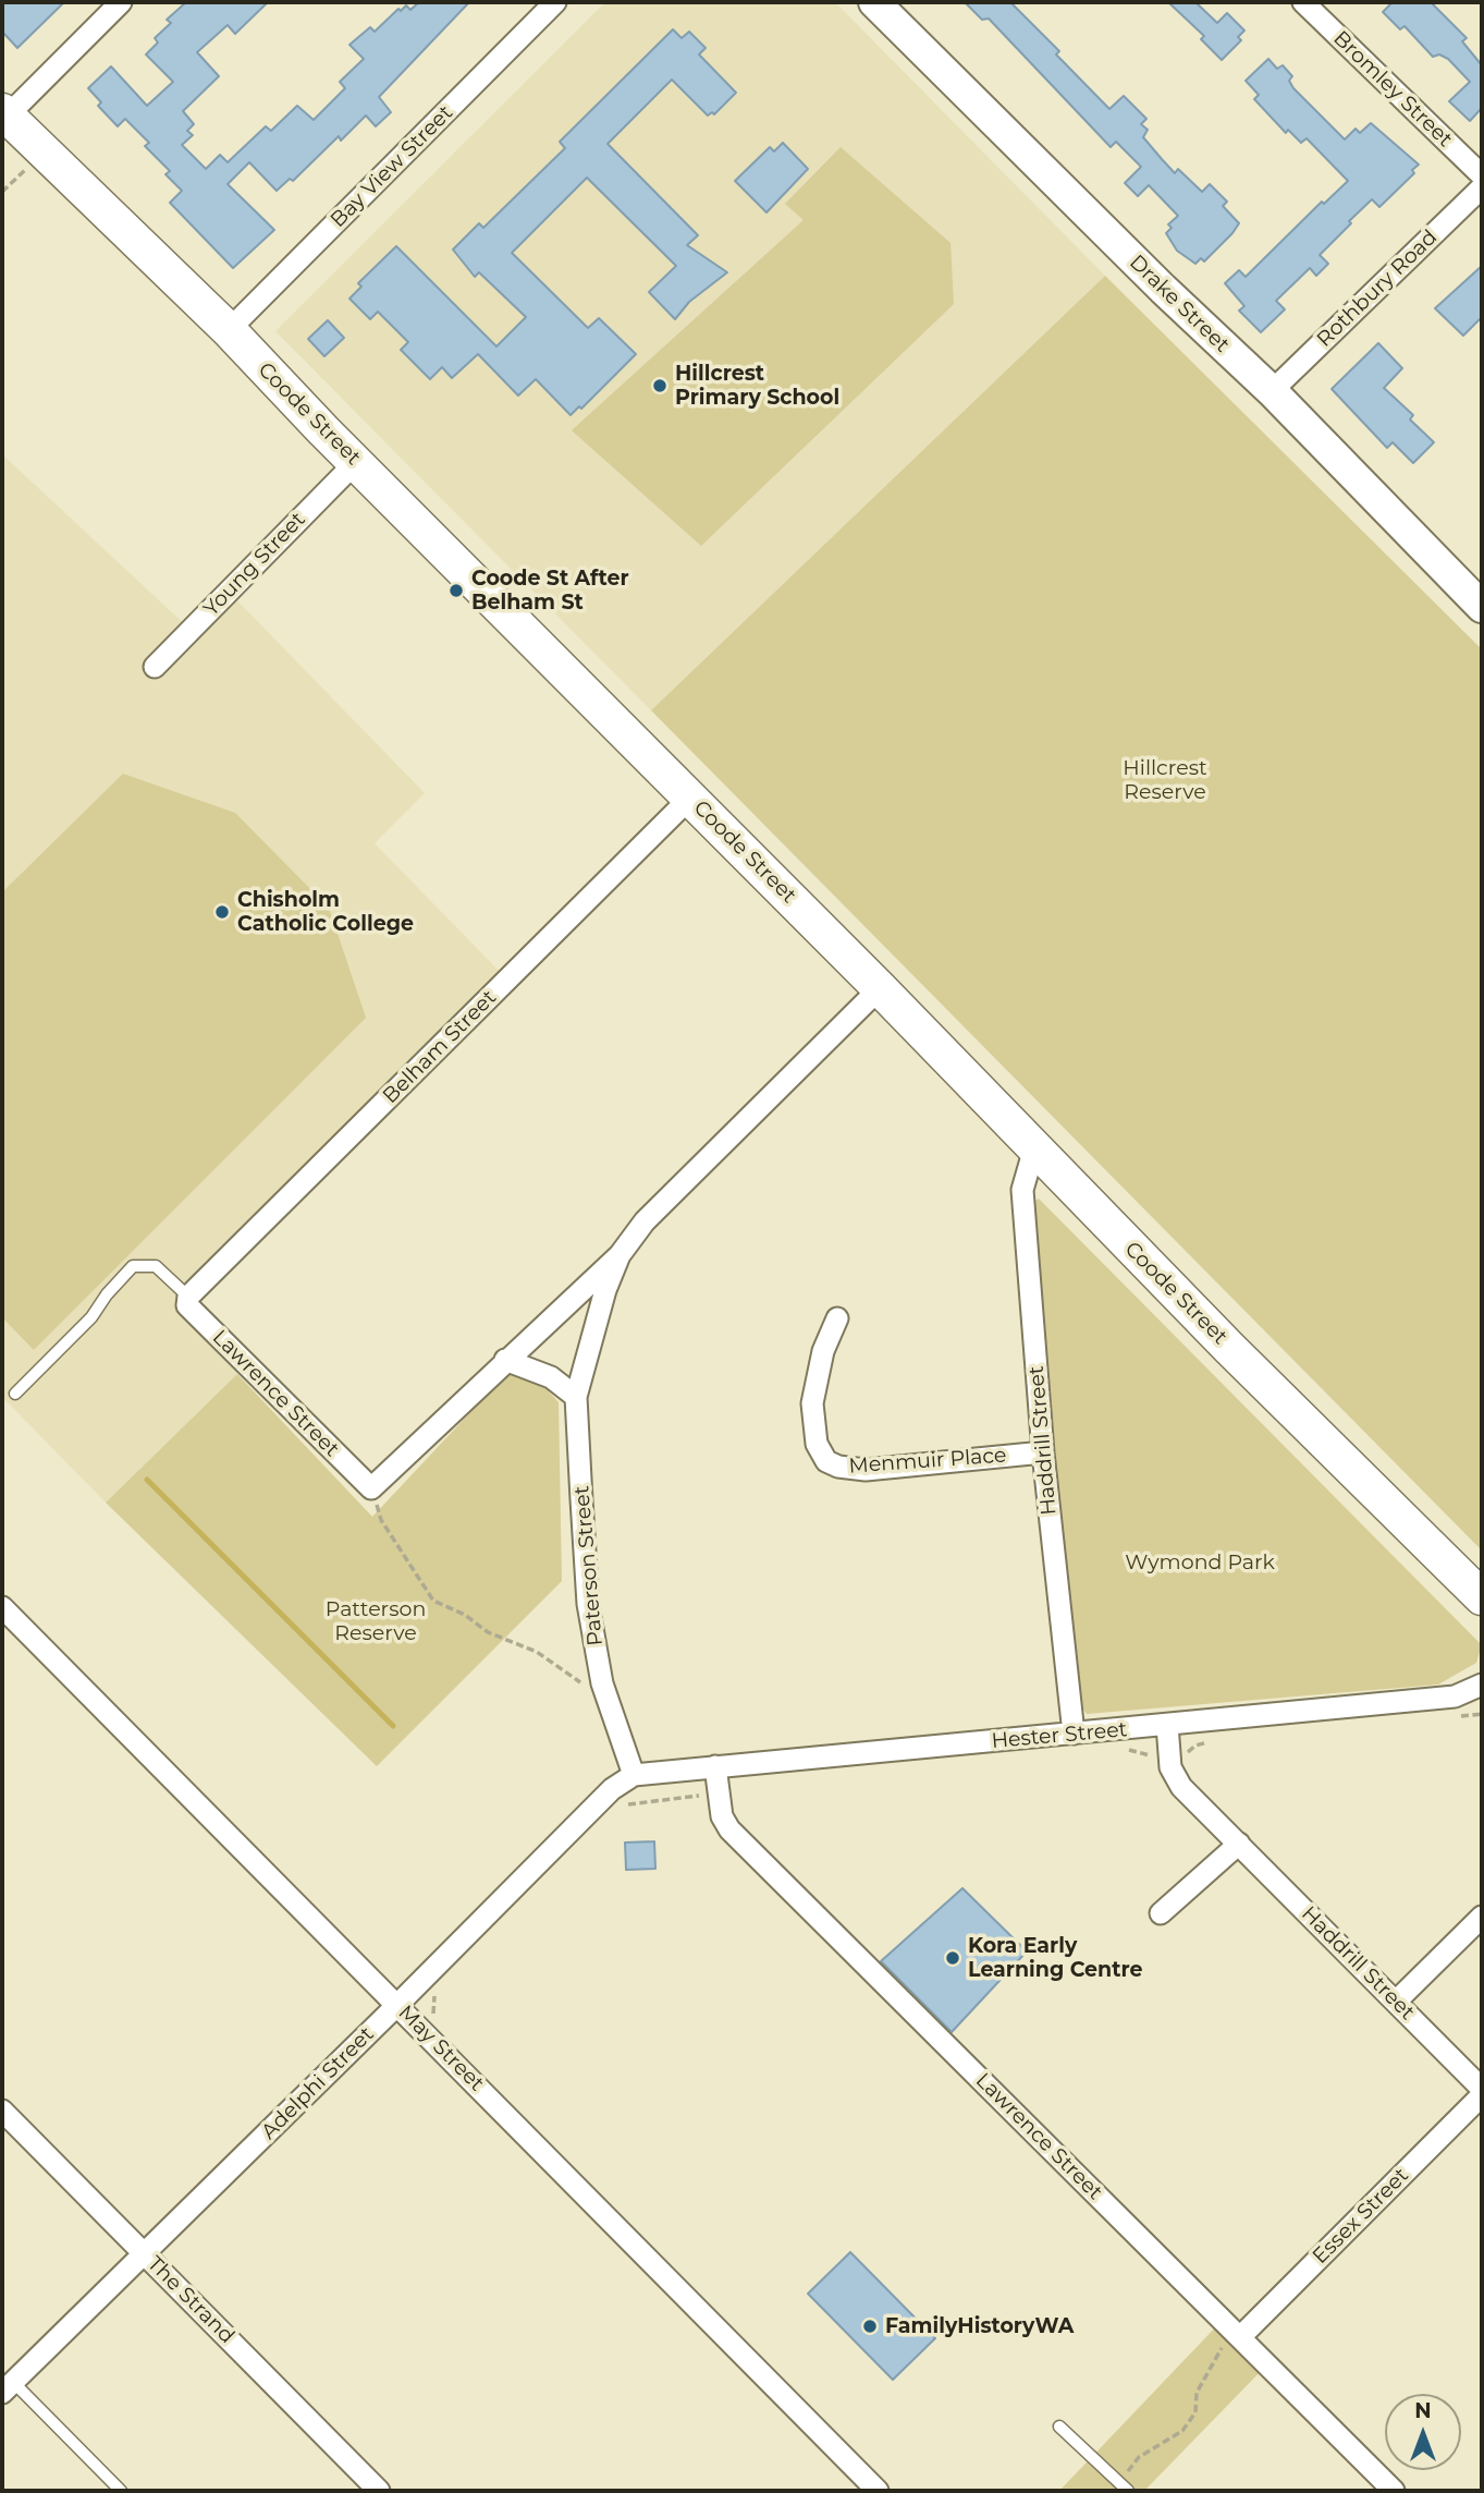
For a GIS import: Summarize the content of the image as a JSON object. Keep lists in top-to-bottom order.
{
  "streets": {
    "main road": ["Coode Street"],
    "street": [
      "Bromley Street",
      "Bay View Street",
      "Rothbury Road",
      "Drake Street",
      "Young Street",
      "Belham Street",
      "Lawrence Street",
      "Haddrill Street",
      "Menmuir Place",
      "Paterson Street",
      "Hester Street",
      "May Street",
      "Adelphi Street",
      "Essex Street",
      "The Strand"
    ]
  },
  "crossings": [
    ["Bay View Street", "Coode Street"],
    ["Rothbury Road", "Drake Street"],
    ["Coode Street", "Young Street"],
    ["Coode Street", "Belham Street"],
    ["Coode Street", "Haddrill Street"],
    ["Coode Street", "Paterson Street"],
    ["Belham Street", "Lawrence Street"],
    ["Lawrence Street", "Paterson Street"],
    ["Lawrence Street", "Hester Street"],
    ["Lawrence Street", "Essex Street"],
    ["Haddrill Street", "Menmuir Place"],
    ["Haddrill Street", "Hester Street"],
    ["Paterson Street", "Hester Street"],
    ["Paterson Street", "Adelphi Street"],
    ["Hester Street", "Adelphi Street"],
    ["May Street", "Adelphi Street"],
    ["Adelphi Street", "The Strand"]
  ],
  "parks": ["Hillcrest Reserve", "Wymond Park", "Patterson Reserve"],
  "places": [
    "Hillcrest Primary School",
    "Coode St After Belham St",
    "Chisholm Catholic College",
    "Kora Early Learning Centre",
    "FamilyHistoryWA"
  ],
  "north": "top"
}
